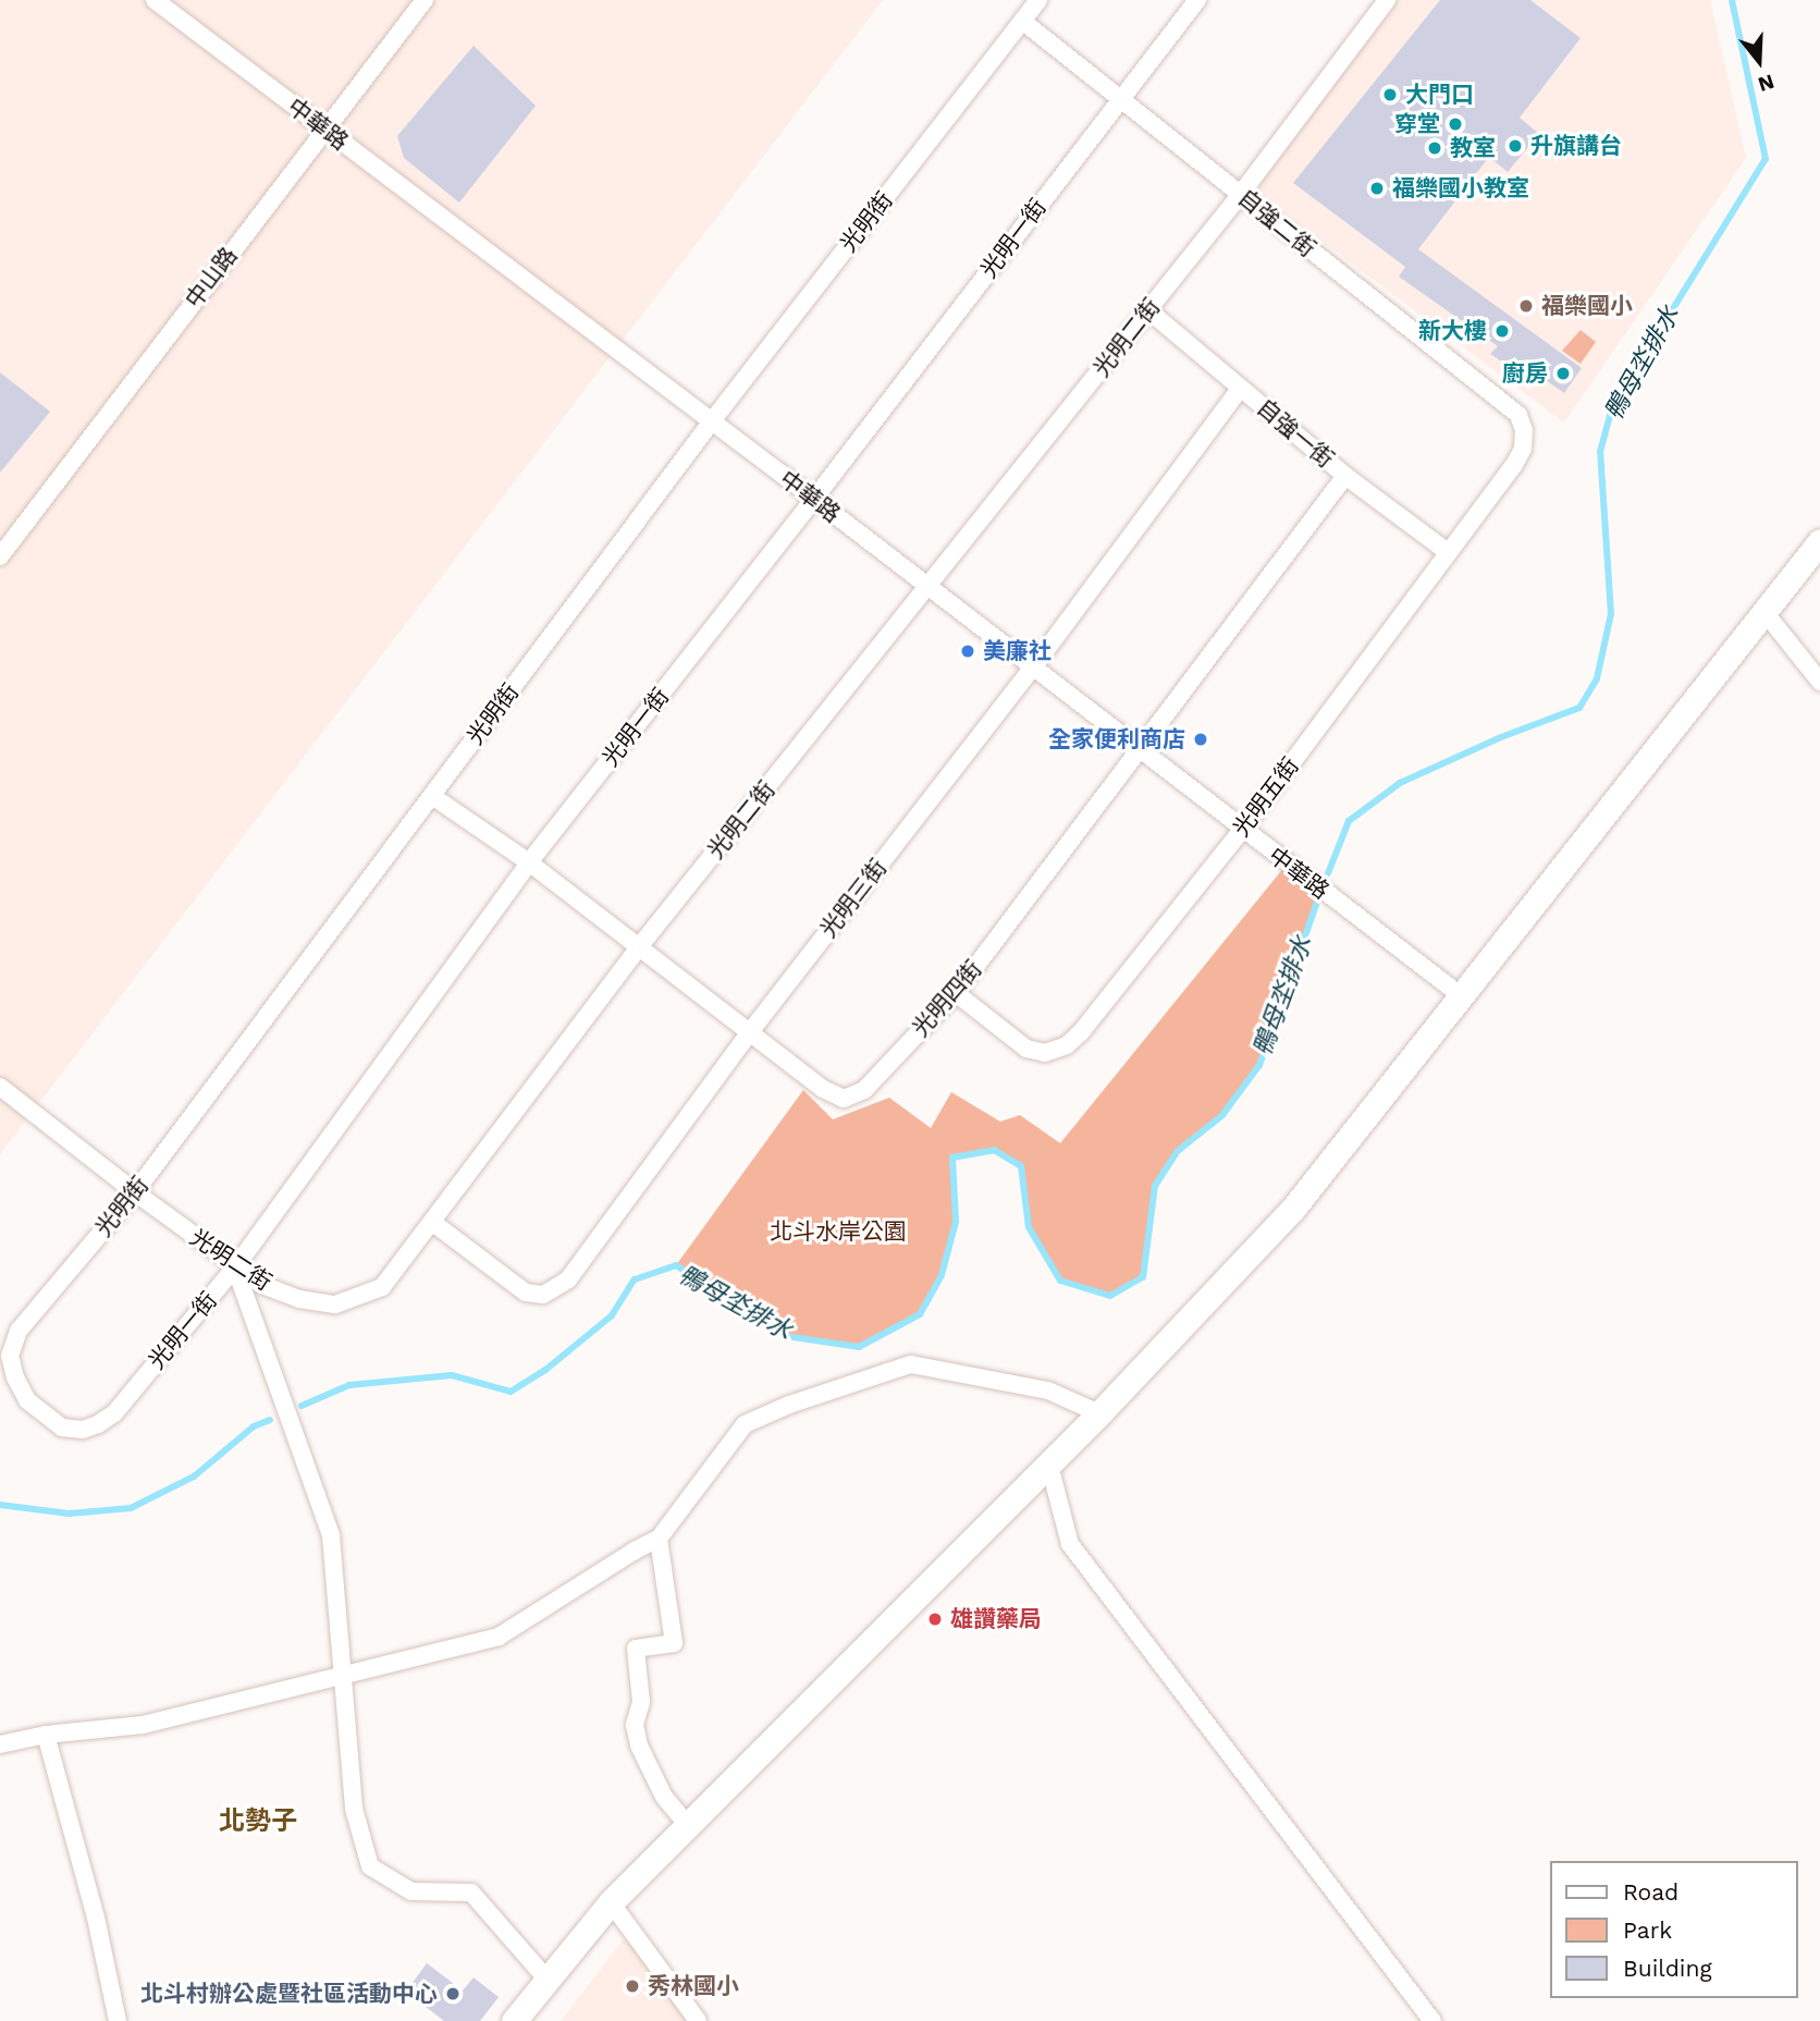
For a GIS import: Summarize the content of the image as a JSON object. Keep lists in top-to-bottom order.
{
  "streets": {
    "street": [
      "中華路",
      "光明街",
      "自強二街",
      "光明一街",
      "中山路",
      "光明二街",
      "自強一街",
      "光明五街",
      "光明三街",
      "光明四街"
    ]
  },
  "crossings": [
    ["中華路", "光明街"],
    ["中華路", "光明一街"],
    ["中華路", "中山路"],
    ["中華路", "光明二街"],
    ["中華路", "光明五街"],
    ["中華路", "光明三街"],
    ["中華路", "光明四街"],
    ["光明街", "自強二街"],
    ["光明街", "光明一街"],
    ["光明街", "光明二街"],
    ["光明街", "光明四街"],
    ["自強二街", "光明一街"],
    ["自強二街", "光明二街"],
    ["自強二街", "光明五街"],
    ["光明一街", "光明二街"],
    ["光明一街", "光明四街"],
    ["光明二街", "自強一街"],
    ["光明二街", "光明三街"],
    ["光明二街", "光明四街"],
    ["自強一街", "光明五街"],
    ["自強一街", "光明三街"],
    ["自強一街", "光明四街"],
    ["光明五街", "光明四街"],
    ["光明三街", "光明四街"]
  ],
  "districts": ["北勢子"],
  "water": ["鴨母坔排水"],
  "parks": ["北斗水岸公園"],
  "places": [
    "大門口",
    "穿堂",
    "升旗講台",
    "教室",
    "福樂國小教室",
    "福樂國小",
    "新大樓",
    "廚房",
    "美廉社",
    "全家便利商店",
    "雄讚藥局",
    "秀林國小",
    "北斗村辦公處暨社區活動中心"
  ],
  "legend": ["Road", "Park", "Building"],
  "north": "bottom"
}
